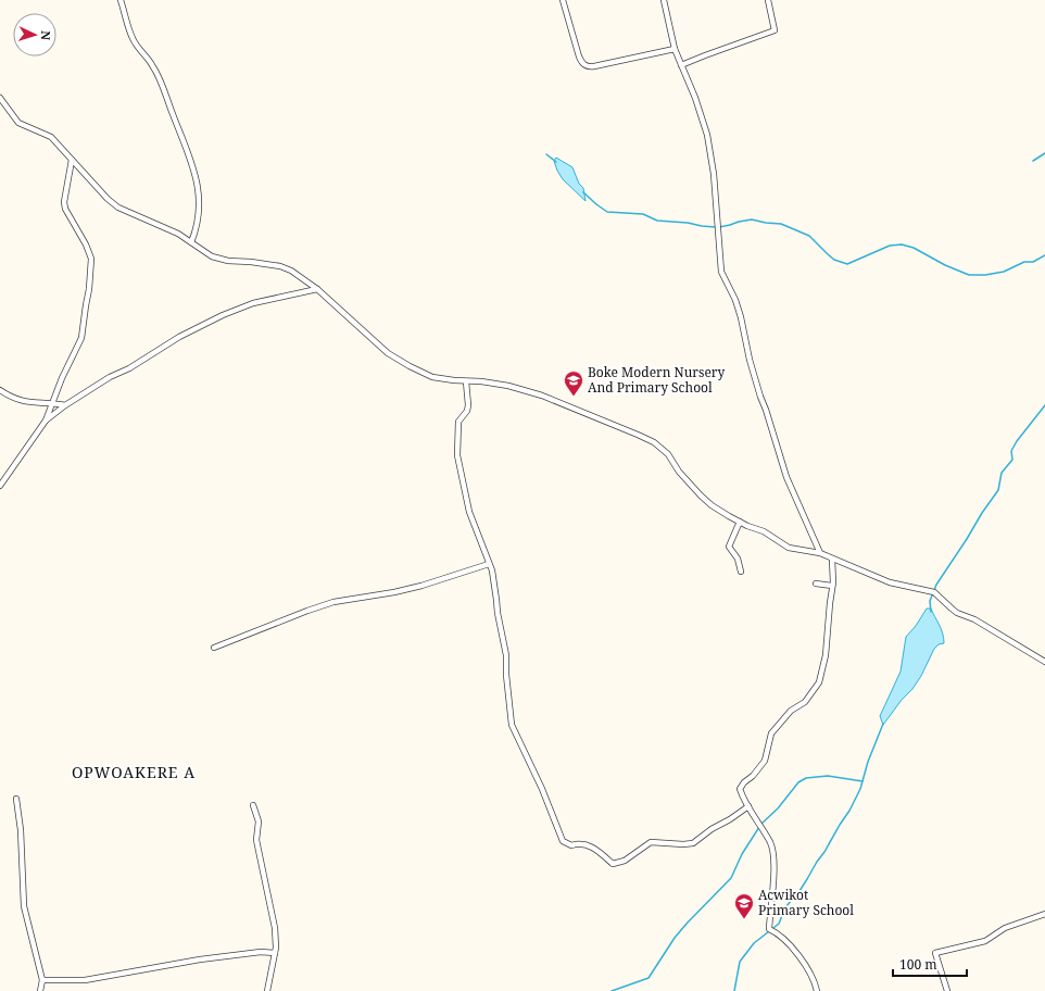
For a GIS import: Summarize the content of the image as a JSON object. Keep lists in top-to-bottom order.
{
  "districts": ["OPWOAKERE A"],
  "places": {
    "school or university": ["Boke Modern Nursery And Primary School", "Acwikot Primary School"]
  },
  "scale_bar": "100 m",
  "north": "right"
}
